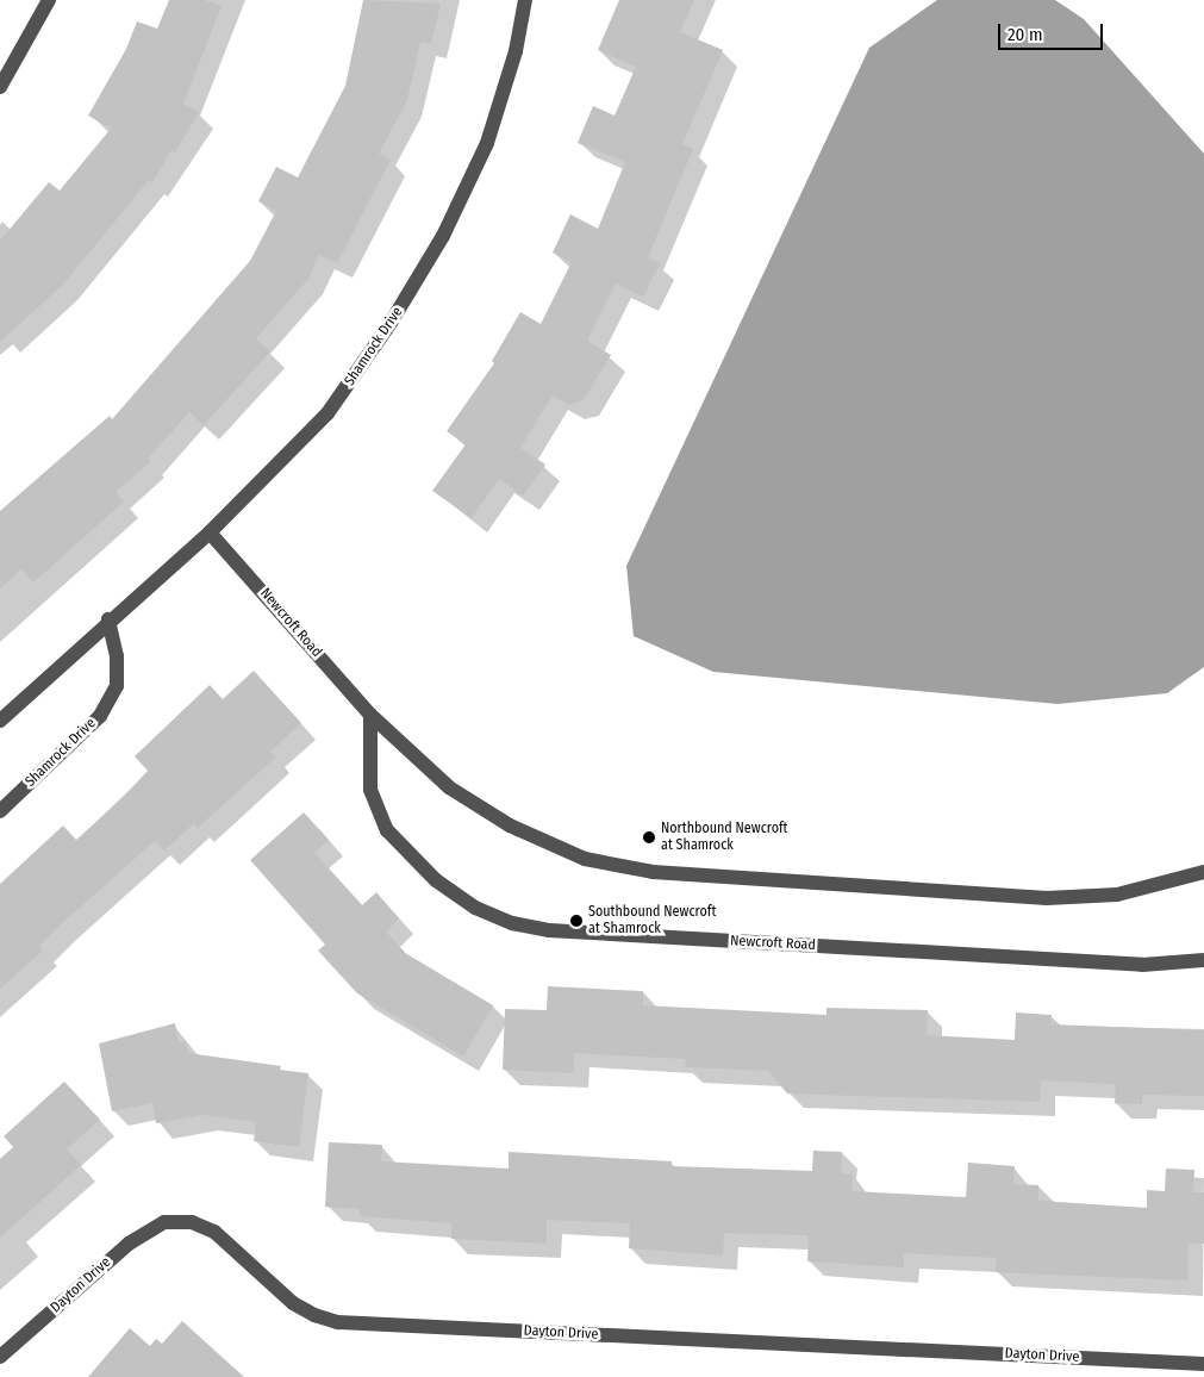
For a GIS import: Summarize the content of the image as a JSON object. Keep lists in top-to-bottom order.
{
  "streets": {
    "street": ["Shamrock Drive", "Newcroft Road", "Dayton Drive"]
  },
  "crossings": [
    ["Shamrock Drive", "Newcroft Road"]
  ],
  "places": ["Northbound Newcroft at Shamrock", "Southbound Newcroft at Shamrock"],
  "scale_bar": "20 m"
}
